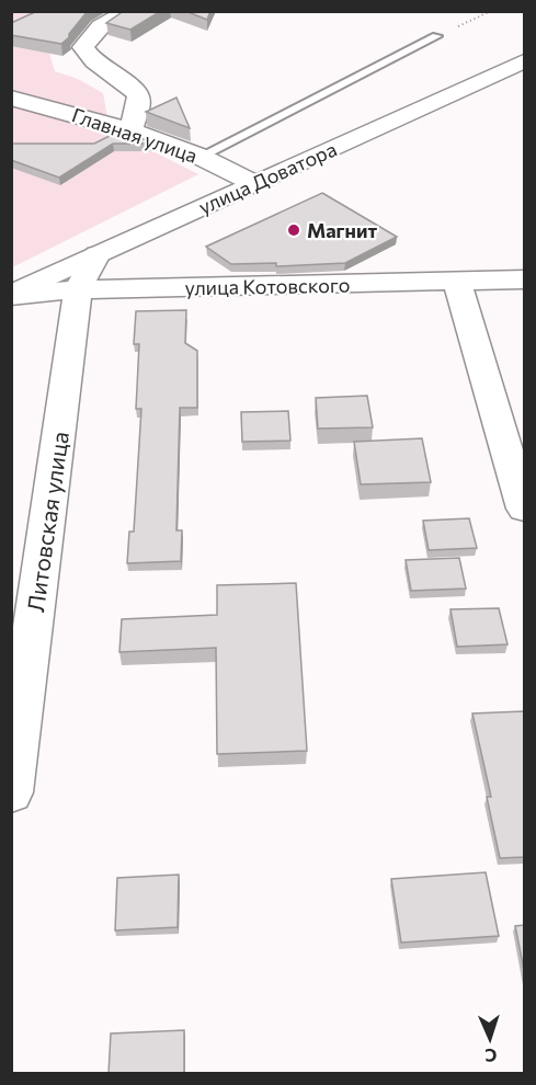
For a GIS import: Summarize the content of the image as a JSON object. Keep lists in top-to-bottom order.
{
  "streets": {
    "street": [
      "Главная улица",
      "улица Доватора",
      "улица Котовского",
      "Литовская улица"
    ]
  },
  "crossings": [
    ["Главная улица", "улица Доватора"],
    ["улица Доватора", "улица Котовского"],
    ["улица Доватора", "Литовская улица"],
    ["улица Котовского", "Литовская улица"]
  ],
  "places": ["Магнит"],
  "north": "bottom"
}
